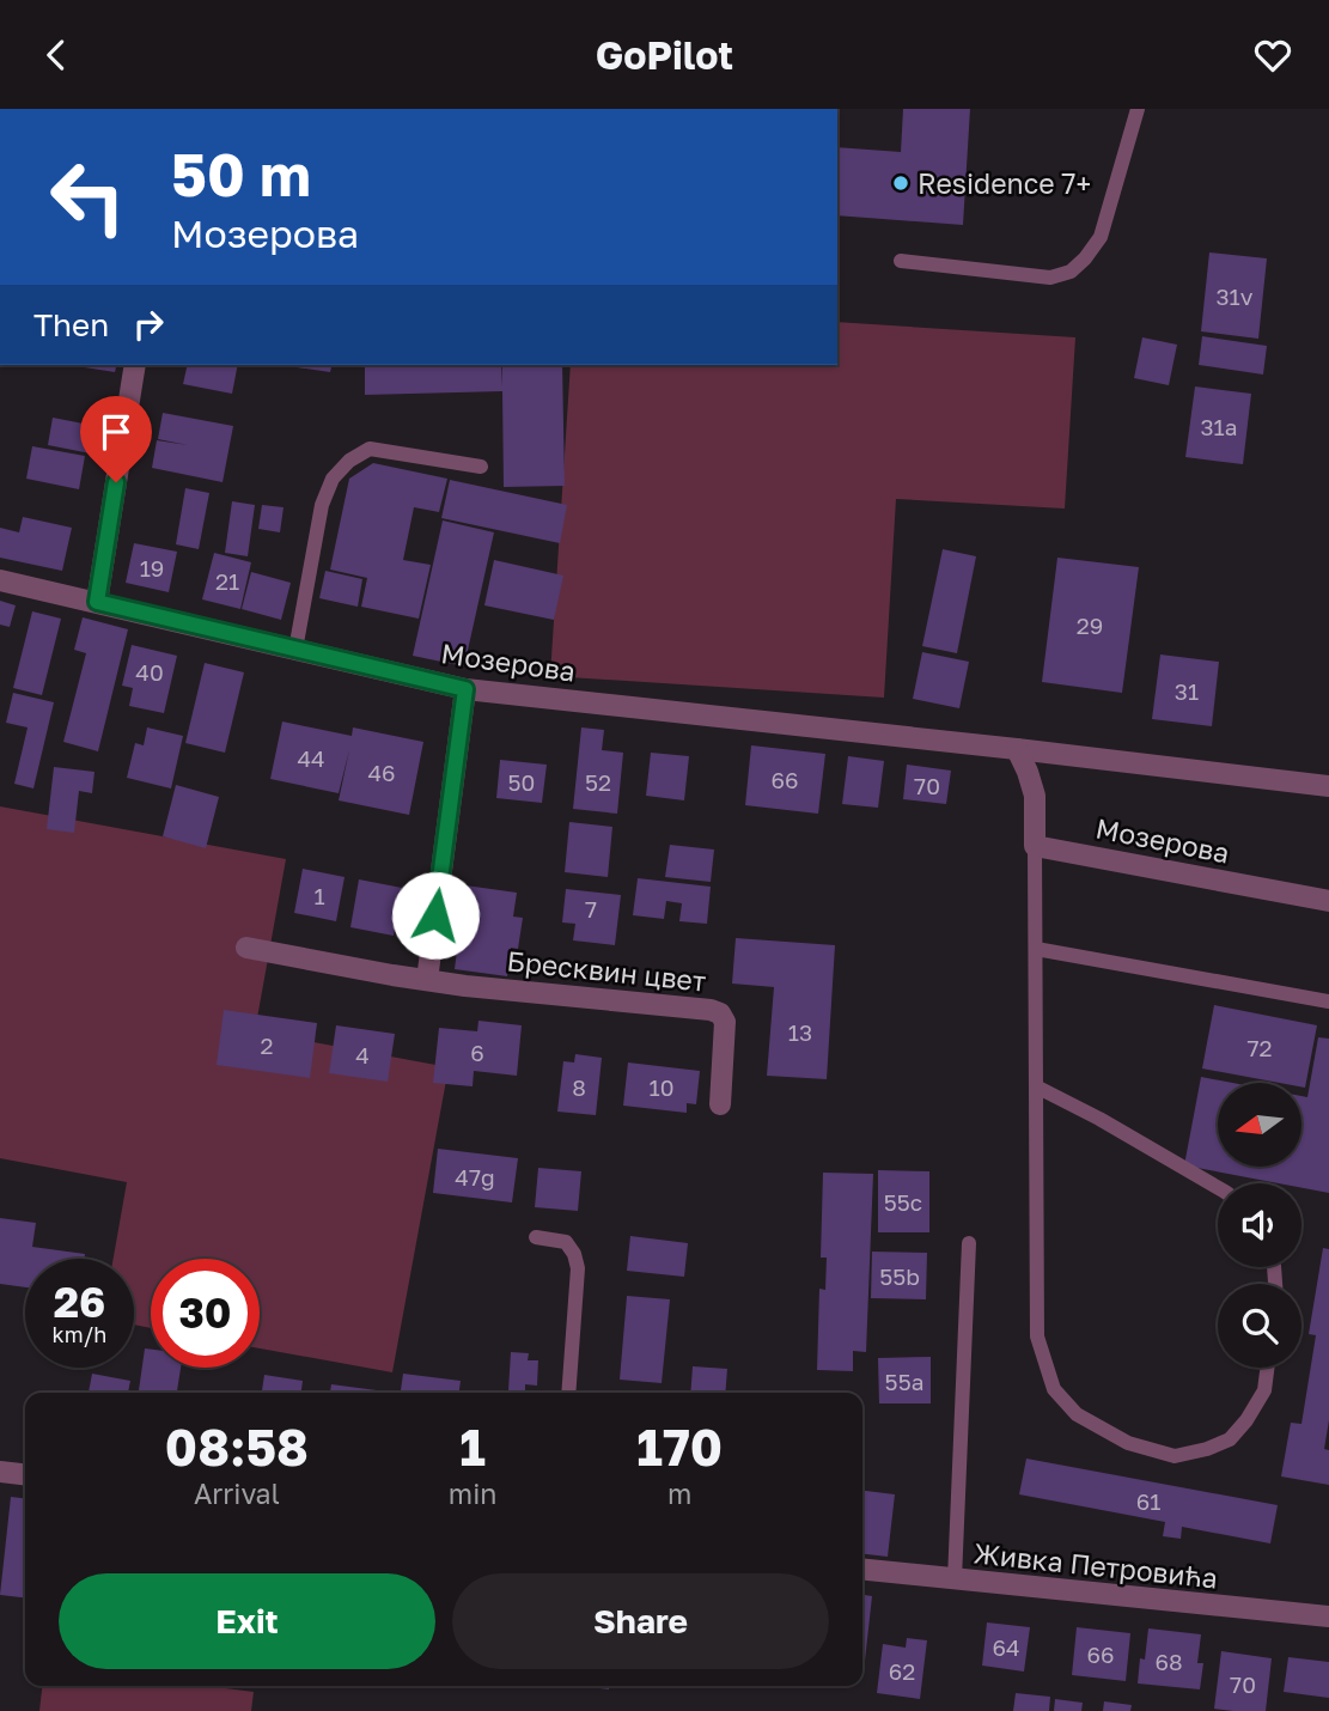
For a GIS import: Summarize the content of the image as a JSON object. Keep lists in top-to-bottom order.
{
  "streets": {
    "street": ["Мозерова", "Бресквин цвет", "Живка Петровића"]
  },
  "places": ["Residence 7+"],
  "house_numbers": [
    "31v",
    "31a",
    "19",
    "21",
    "29",
    "40",
    "31",
    "44",
    "46",
    "66",
    "50",
    "52",
    "70",
    "1",
    "7",
    "13",
    "2",
    "72",
    "6",
    "4",
    "8",
    "10",
    "47g",
    "55c",
    "55b",
    "55a",
    "61",
    "64",
    "66",
    "68",
    "62",
    "70"
  ],
  "north": "left",
  "page": {
    "header": "GoPilot",
    "turn": ["50 m", "Мозерова"],
    "then": "Then",
    "speed": "26 km/h",
    "limit": "30",
    "eta": [
      "08:58",
      "Arrival",
      "1",
      "min",
      "170",
      "m"
    ],
    "buttons": ["Exit", "Share"]
  }
}
